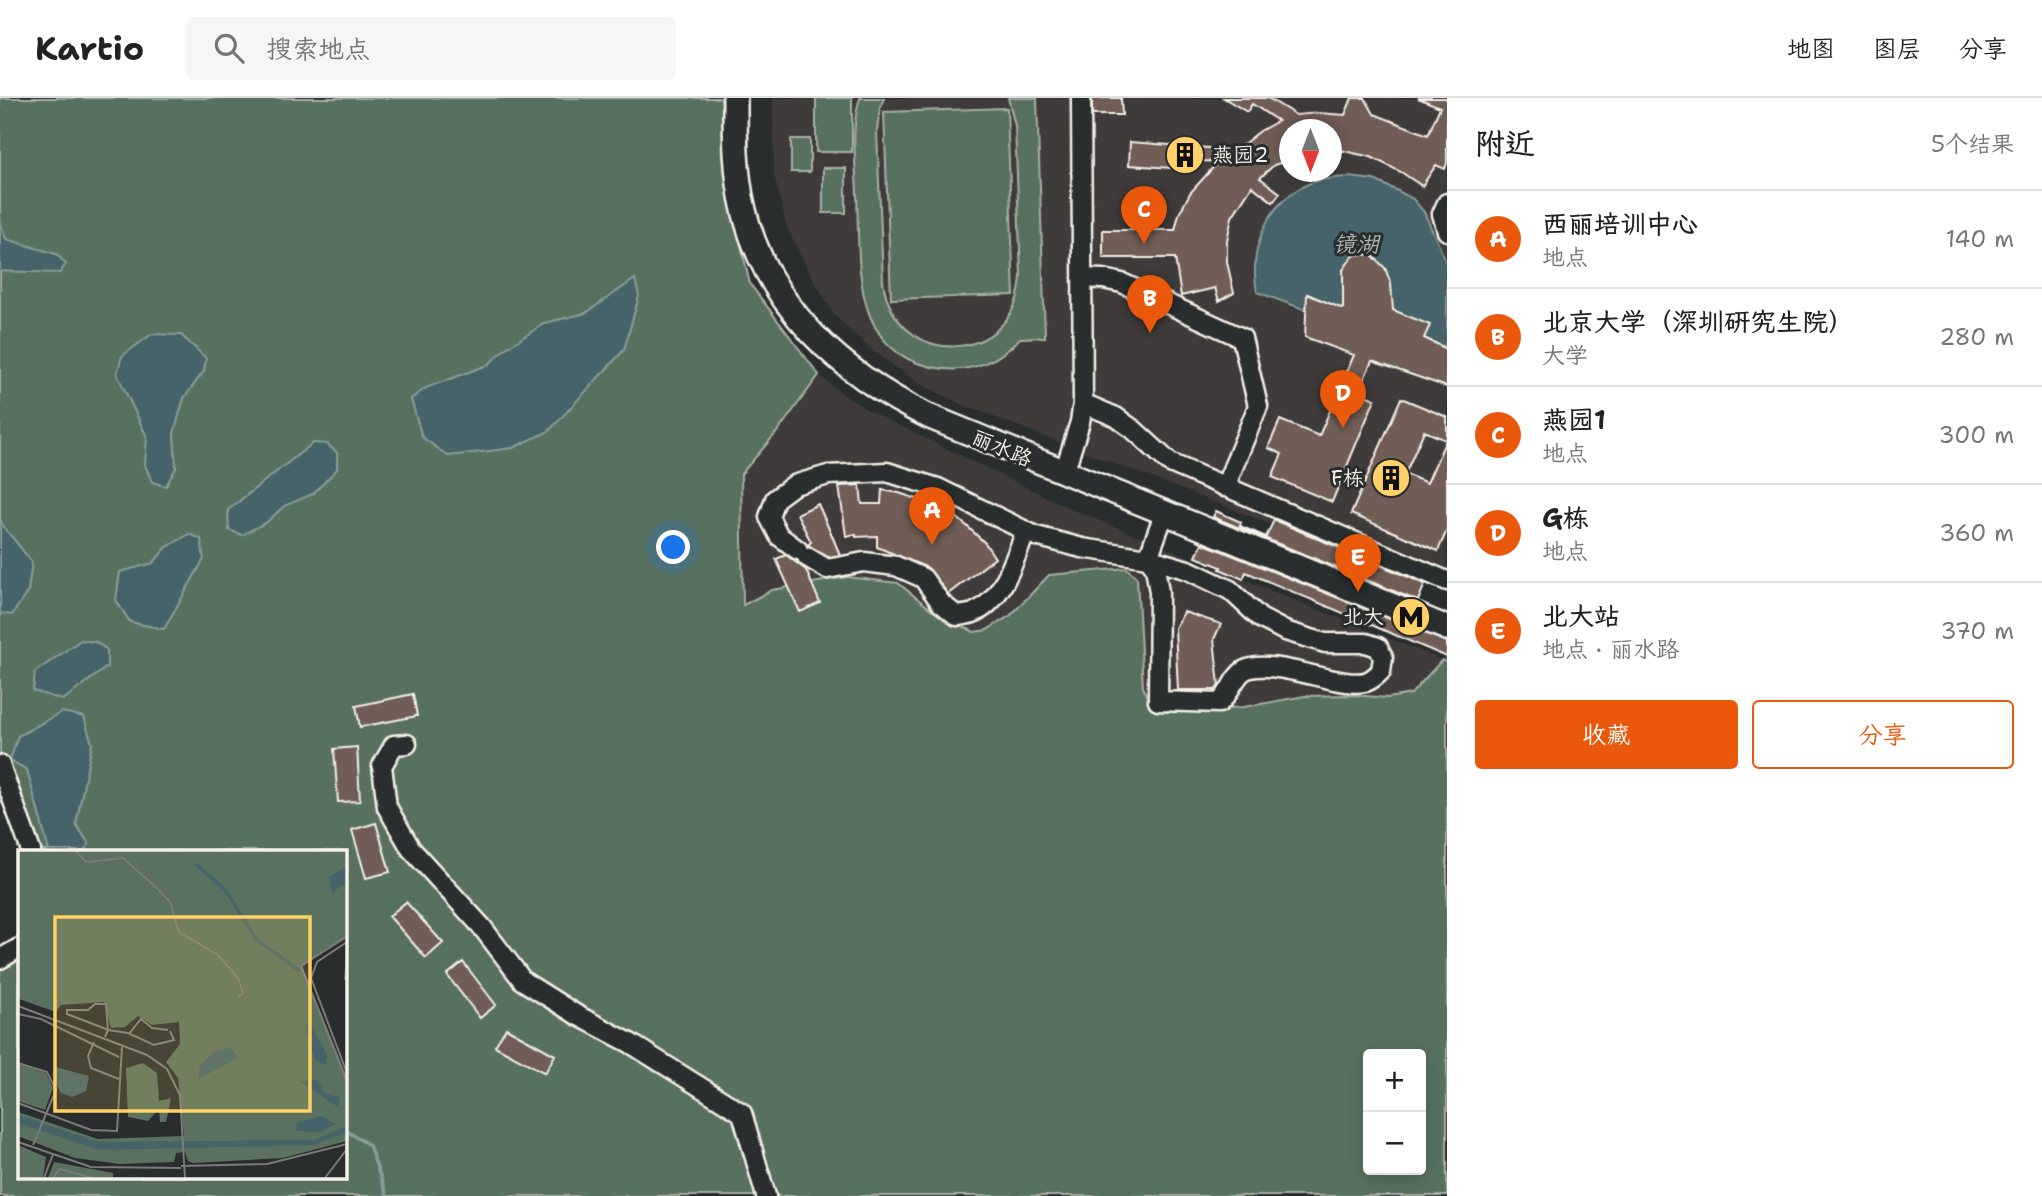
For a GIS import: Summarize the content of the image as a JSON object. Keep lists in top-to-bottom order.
{
  "streets": {
    "main road": ["丽水路"]
  },
  "water": ["镜湖"],
  "places": {
    "building": ["燕园2", "F栋"],
    "metro station": ["北大"]
  },
  "north": "bottom",
  "page": {
    "header": "Kartio",
    "search": "搜索地点",
    "nav": ["地图", "图层", "分享"],
    "heading": ["附近", "5个结果"],
    "pins": [
      "C",
      "B",
      "D",
      "A",
      "E"
    ],
    "list": [
      {
        "mark": "A",
        "name": "西丽培训中心",
        "note": "地点",
        "value": "140 m"
      },
      {
        "mark": "B",
        "name": "北京大学（深圳研究生院）",
        "note": "大学",
        "value": "280 m"
      },
      {
        "mark": "C",
        "name": "燕园1",
        "note": "地点",
        "value": "300 m"
      },
      {
        "mark": "D",
        "name": "G栋",
        "note": "地点",
        "value": "360 m"
      },
      {
        "mark": "E",
        "name": "北大站",
        "note": "地点 · 丽水路",
        "value": "370 m"
      }
    ],
    "buttons": ["收藏", "分享"],
    "map_buttons": ["+", "−"]
  }
}
